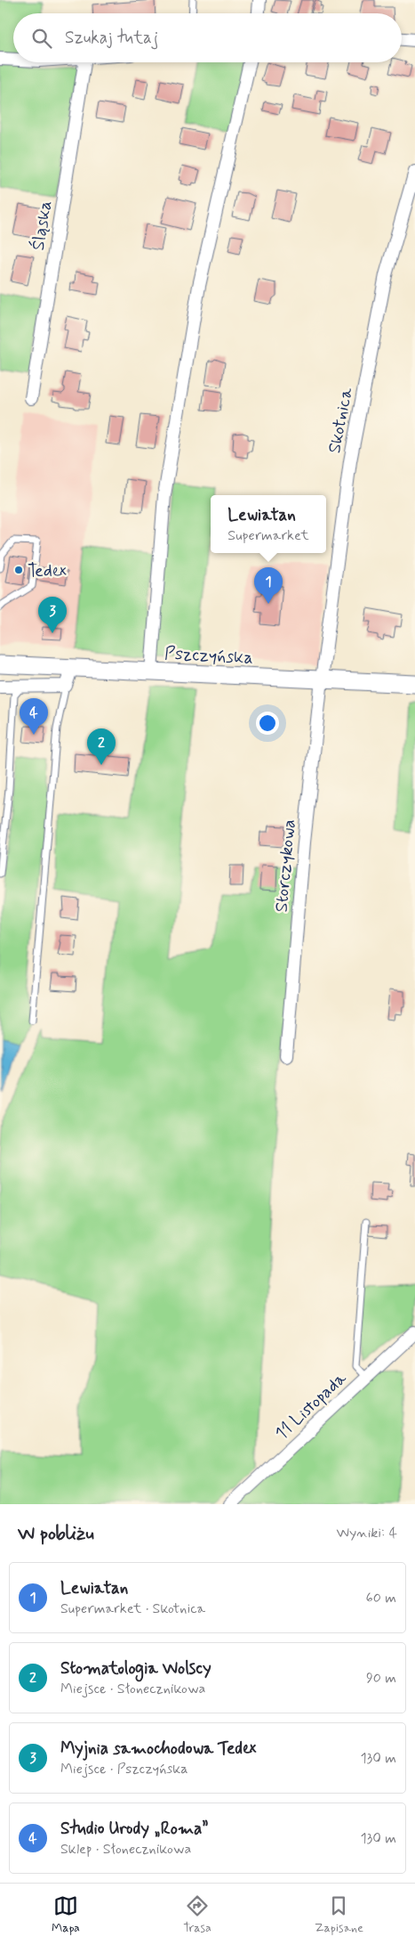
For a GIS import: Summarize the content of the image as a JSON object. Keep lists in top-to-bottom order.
{
  "streets": {
    "main road": ["Pszczyńska"],
    "street": [
      "Śląska",
      "Skotnica",
      "Storczykowa",
      "11 Listopada"
    ]
  },
  "crossings": [
    ["Skotnica", "Pszczyńska"],
    ["Skotnica", "Storczykowa"],
    ["Pszczyńska", "Storczykowa"]
  ],
  "places": ["Tedex"],
  "page": {
    "search": "Szukaj tutaj",
    "popup": ["Lewiatan", "Supermarket"],
    "pins": [
      "1",
      "3",
      "4",
      "2"
    ],
    "heading": ["W pobliżu", "Wyniki: 4"],
    "list": [
      {
        "mark": "1",
        "name": "Lewiatan",
        "note": "Supermarket · Skotnica",
        "value": "60 m"
      },
      {
        "mark": "2",
        "name": "Stomatologia Wolscy",
        "note": "Miejsce · Słonecznikowa",
        "value": "90 m"
      },
      {
        "mark": "3",
        "name": "Myjnia samochodowa Tedex",
        "note": "Miejsce · Pszczyńska",
        "value": "130 m"
      },
      {
        "mark": "4",
        "name": "Studio Urody „Roma”",
        "note": "Sklep · Słonecznikowa",
        "value": "130 m"
      }
    ],
    "nav": ["Mapa", "Trasa", "Zapisane"]
  }
}
